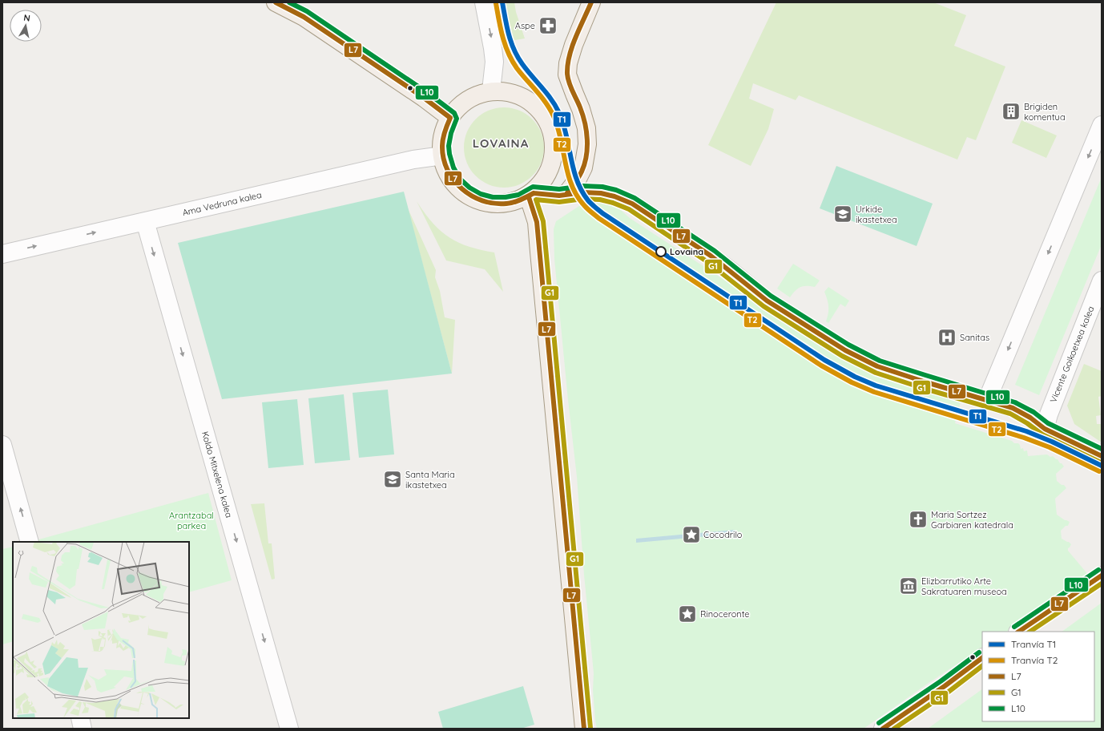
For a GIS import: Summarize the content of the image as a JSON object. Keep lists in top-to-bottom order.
{
  "streets": {
    "street": ["Ama Vedruna kalea", "Vicente Goikoetxea kalea", "Koldo Mitxelena kalea"]
  },
  "crossings": [
    ["Ama Vedruna kalea", "Koldo Mitxelena kalea"]
  ],
  "one_way": ["Koldo Mitxelena kalea"],
  "districts": ["LOVAINA"],
  "parks": ["Arantzabal parkea"],
  "places": {
    "pharmacy": ["Aspe"],
    "building": ["Brigiden komentua"],
    "school or university": ["Urkide ikastetxea", "Santa Maria ikastetxea"],
    "other": ["Lovaina"],
    "hospital": ["Sanitas"],
    "church": ["Maria Sortzez Garbiaren katedrala"],
    "place": ["Cocodrilo", "Rinoceronte"],
    "museum": ["Elizbarrutiko Arte Sakratuaren museoa"]
  },
  "lines": [
    "tram line T1",
    "transit line L7",
    "transit line L10",
    "tram line T2",
    "transit line G1"
  ],
  "legend": [
    "Tranvía T1",
    "Tranvía T2",
    "L7",
    "G1",
    "L10"
  ],
  "north": "top"
}
